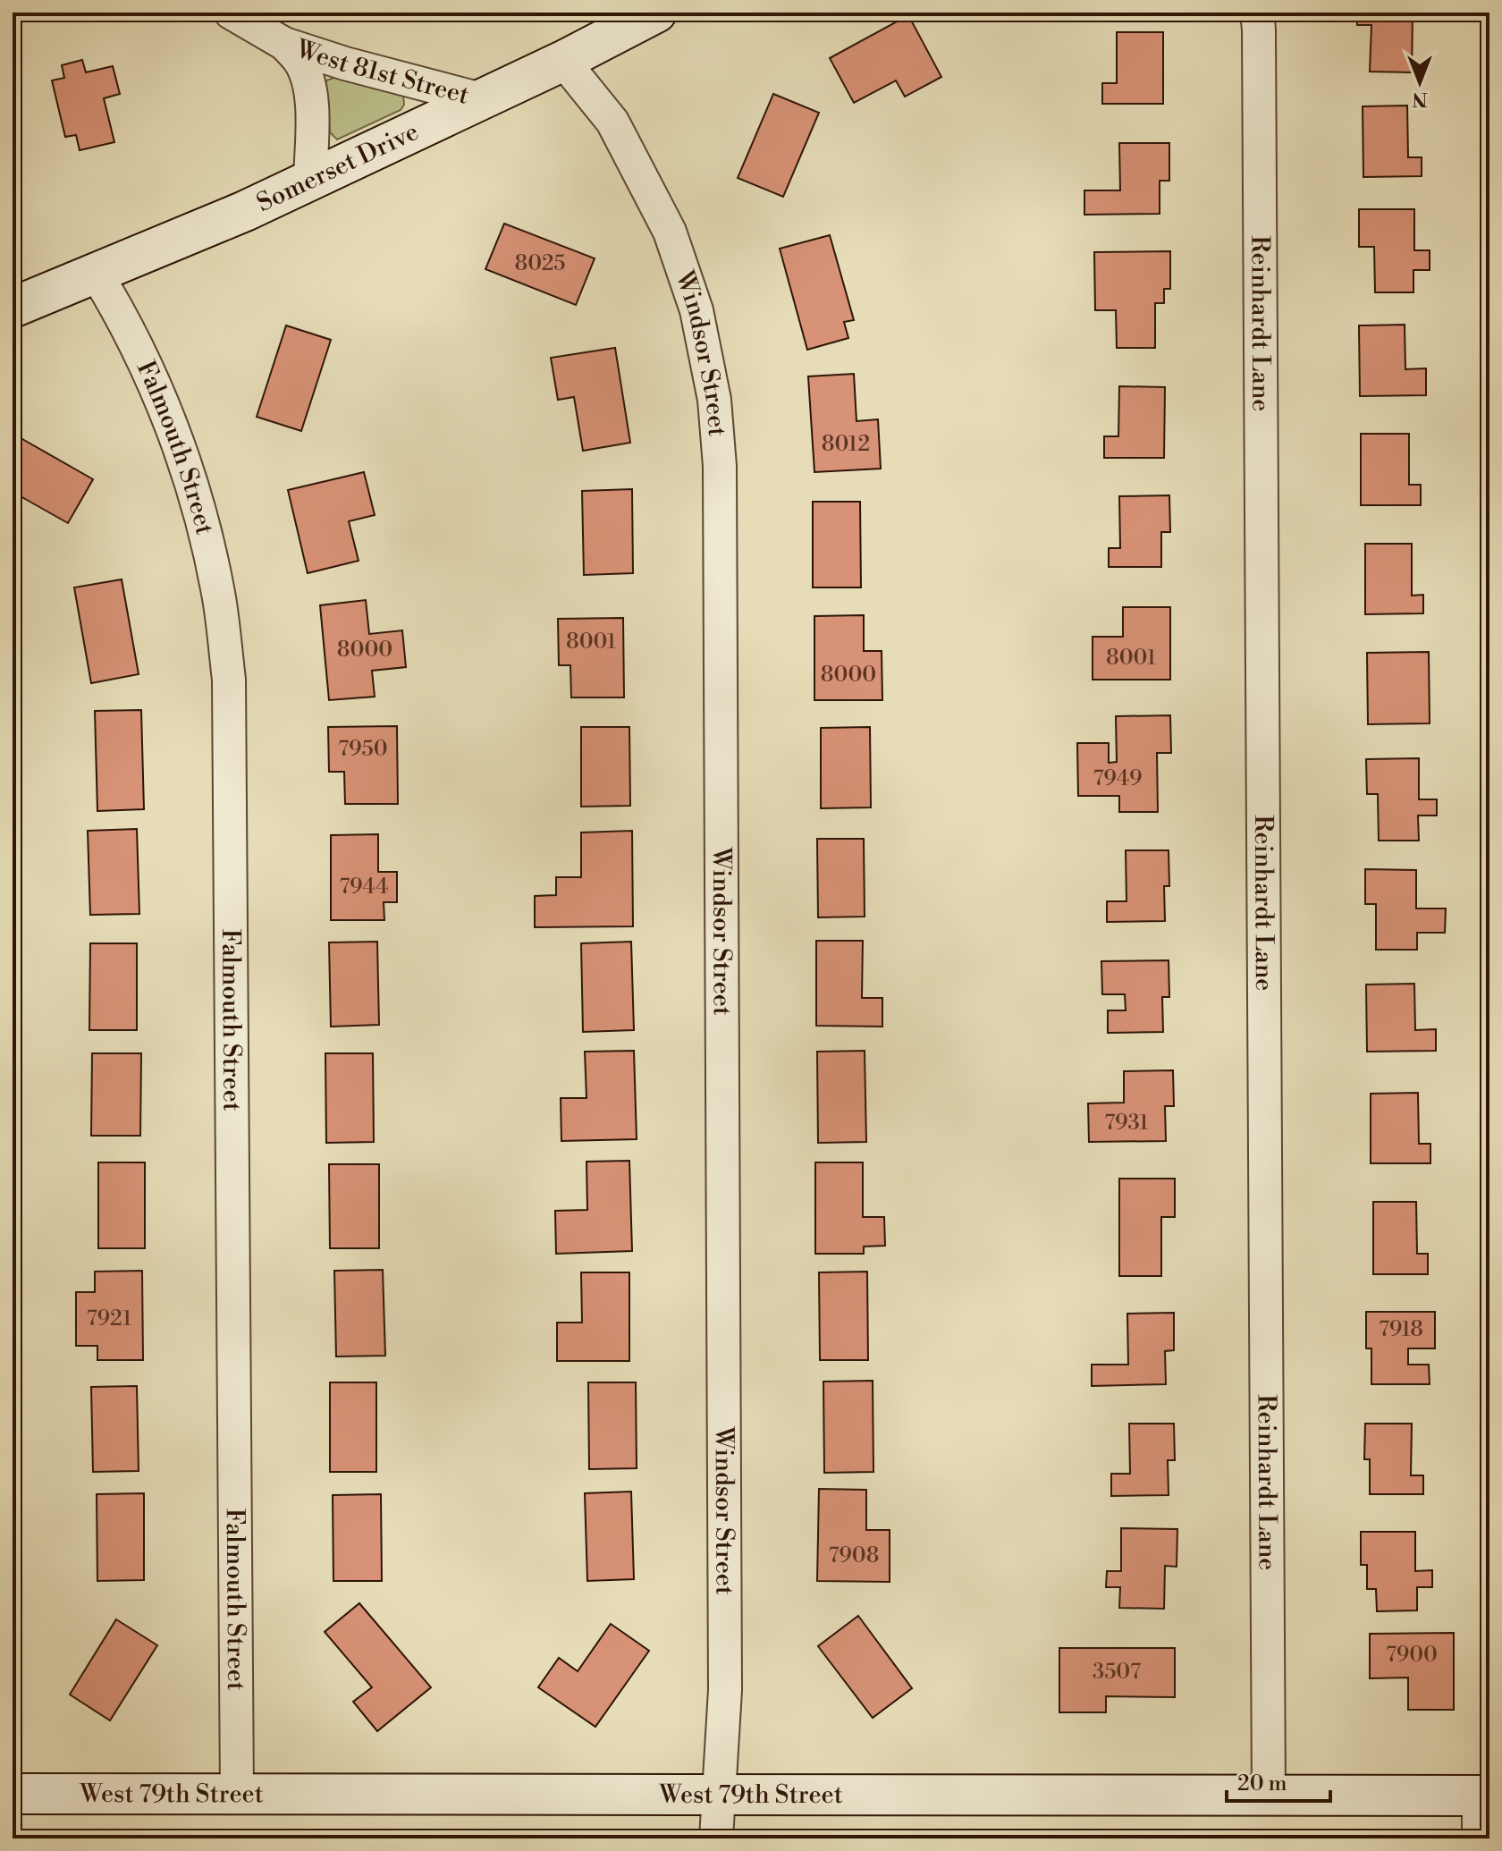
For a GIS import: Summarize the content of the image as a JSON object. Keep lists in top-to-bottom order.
{
  "streets": {
    "street": [
      "West 81st Street",
      "Somerset Drive",
      "Reinhardt Lane",
      "Windsor Street",
      "Falmouth Street",
      "West 79th Street"
    ]
  },
  "crossings": [
    ["West 81st Street", "Somerset Drive"],
    ["Somerset Drive", "Windsor Street"],
    ["Somerset Drive", "Falmouth Street"],
    ["Reinhardt Lane", "West 79th Street"],
    ["Windsor Street", "West 79th Street"],
    ["Falmouth Street", "West 79th Street"]
  ],
  "house_numbers": [
    "8025",
    "8012",
    "8001",
    "8000",
    "8001",
    "8000",
    "7950",
    "7949",
    "7944",
    "7931",
    "7921",
    "7918",
    "7908",
    "7900",
    "3507"
  ],
  "scale_bar": "20 m",
  "north": "bottom"
}
